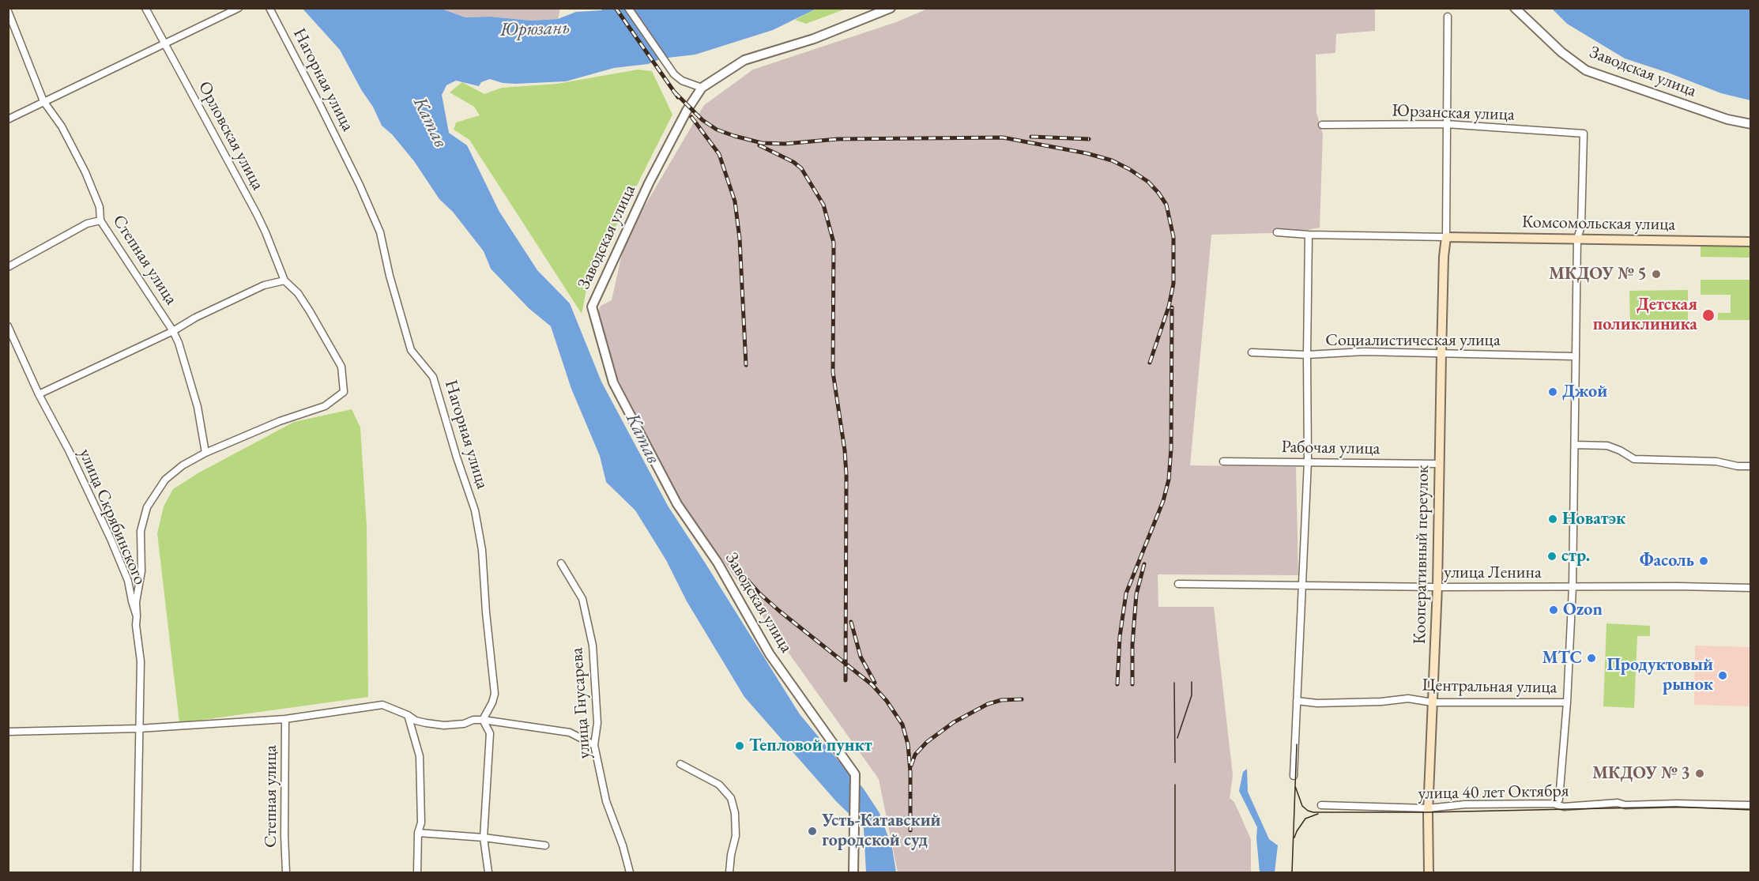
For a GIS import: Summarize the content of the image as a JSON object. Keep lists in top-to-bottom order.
{
  "streets": {
    "main road": ["Комсомольская улица", "Кооперативный переулок"],
    "street": [
      "Заводская улица",
      "Нагорная улица",
      "Юрзанская улица",
      "Орловская улица",
      "Степная улица",
      "Социалистическая улица",
      "Рабочая улица",
      "улица Скрябинского",
      "улица Ленина",
      "Центральная улица",
      "улица Гнусарева",
      "улица 40 лет Октября"
    ]
  },
  "crossings": [
    ["Юрзанская улица", "Центральная улица"],
    ["Комсомольская улица", "Кооперативный переулок"],
    ["Комсомольская улица", "Центральная улица"],
    ["Социалистическая улица", "Кооперативный переулок"],
    ["Социалистическая улица", "Центральная улица"],
    ["Рабочая улица", "Кооперативный переулок"],
    ["Кооперативный переулок", "улица Ленина"],
    ["Кооперативный переулок", "Центральная улица"],
    ["Кооперативный переулок", "улица 40 лет Октября"],
    ["улица Ленина", "Центральная улица"]
  ],
  "water": ["Юрюзань", "Катав"],
  "places": [
    "МКДОУ № 5",
    "Детская поликлиника",
    "Джой",
    "Новатэк",
    "стр.",
    "Фасоль",
    "Ozon",
    "МТС",
    "Продуктовый рынок",
    "Тепловой пункт",
    "МКДОУ № 3",
    "Усть-Катавский городской суд"
  ]
}
